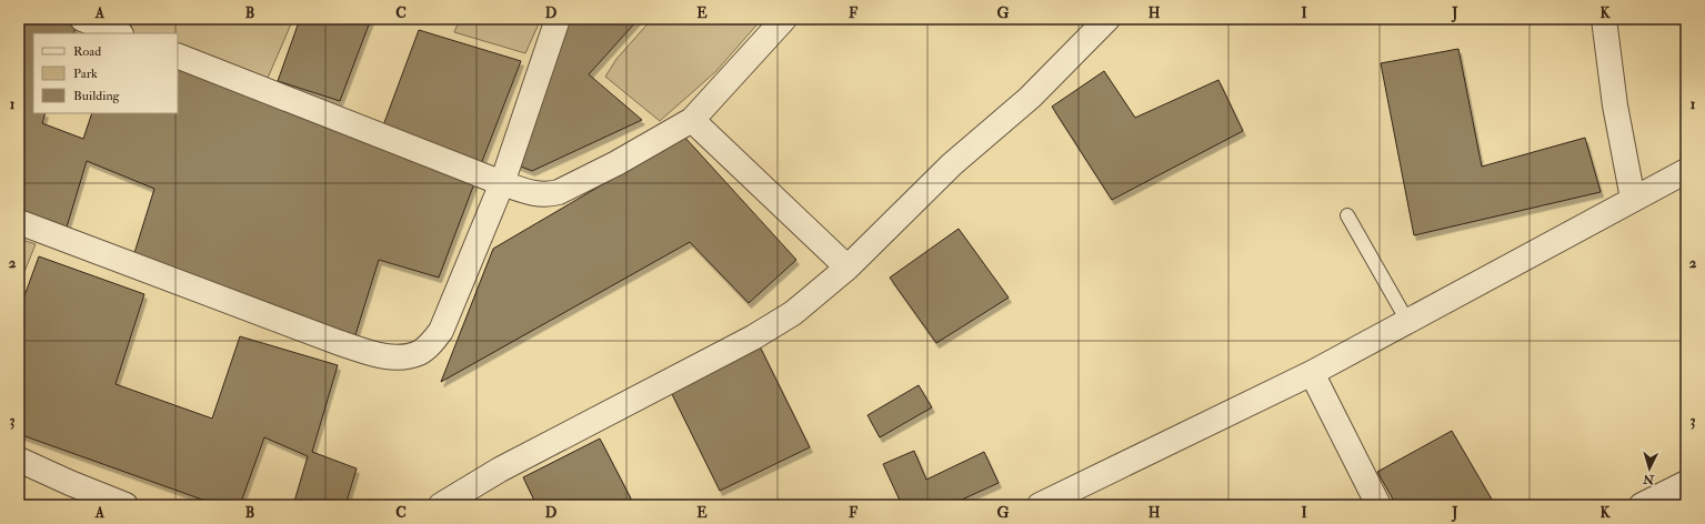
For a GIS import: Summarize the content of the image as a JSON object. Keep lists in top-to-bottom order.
{
  "legend": ["Road", "Park", "Building"],
  "north": "bottom",
  "grid": {
    "columns": [
      "A",
      "B",
      "C",
      "D",
      "E",
      "F",
      "G",
      "H",
      "I",
      "J",
      "K"
    ],
    "rows": ["1", "2", "3"]
  }
}
